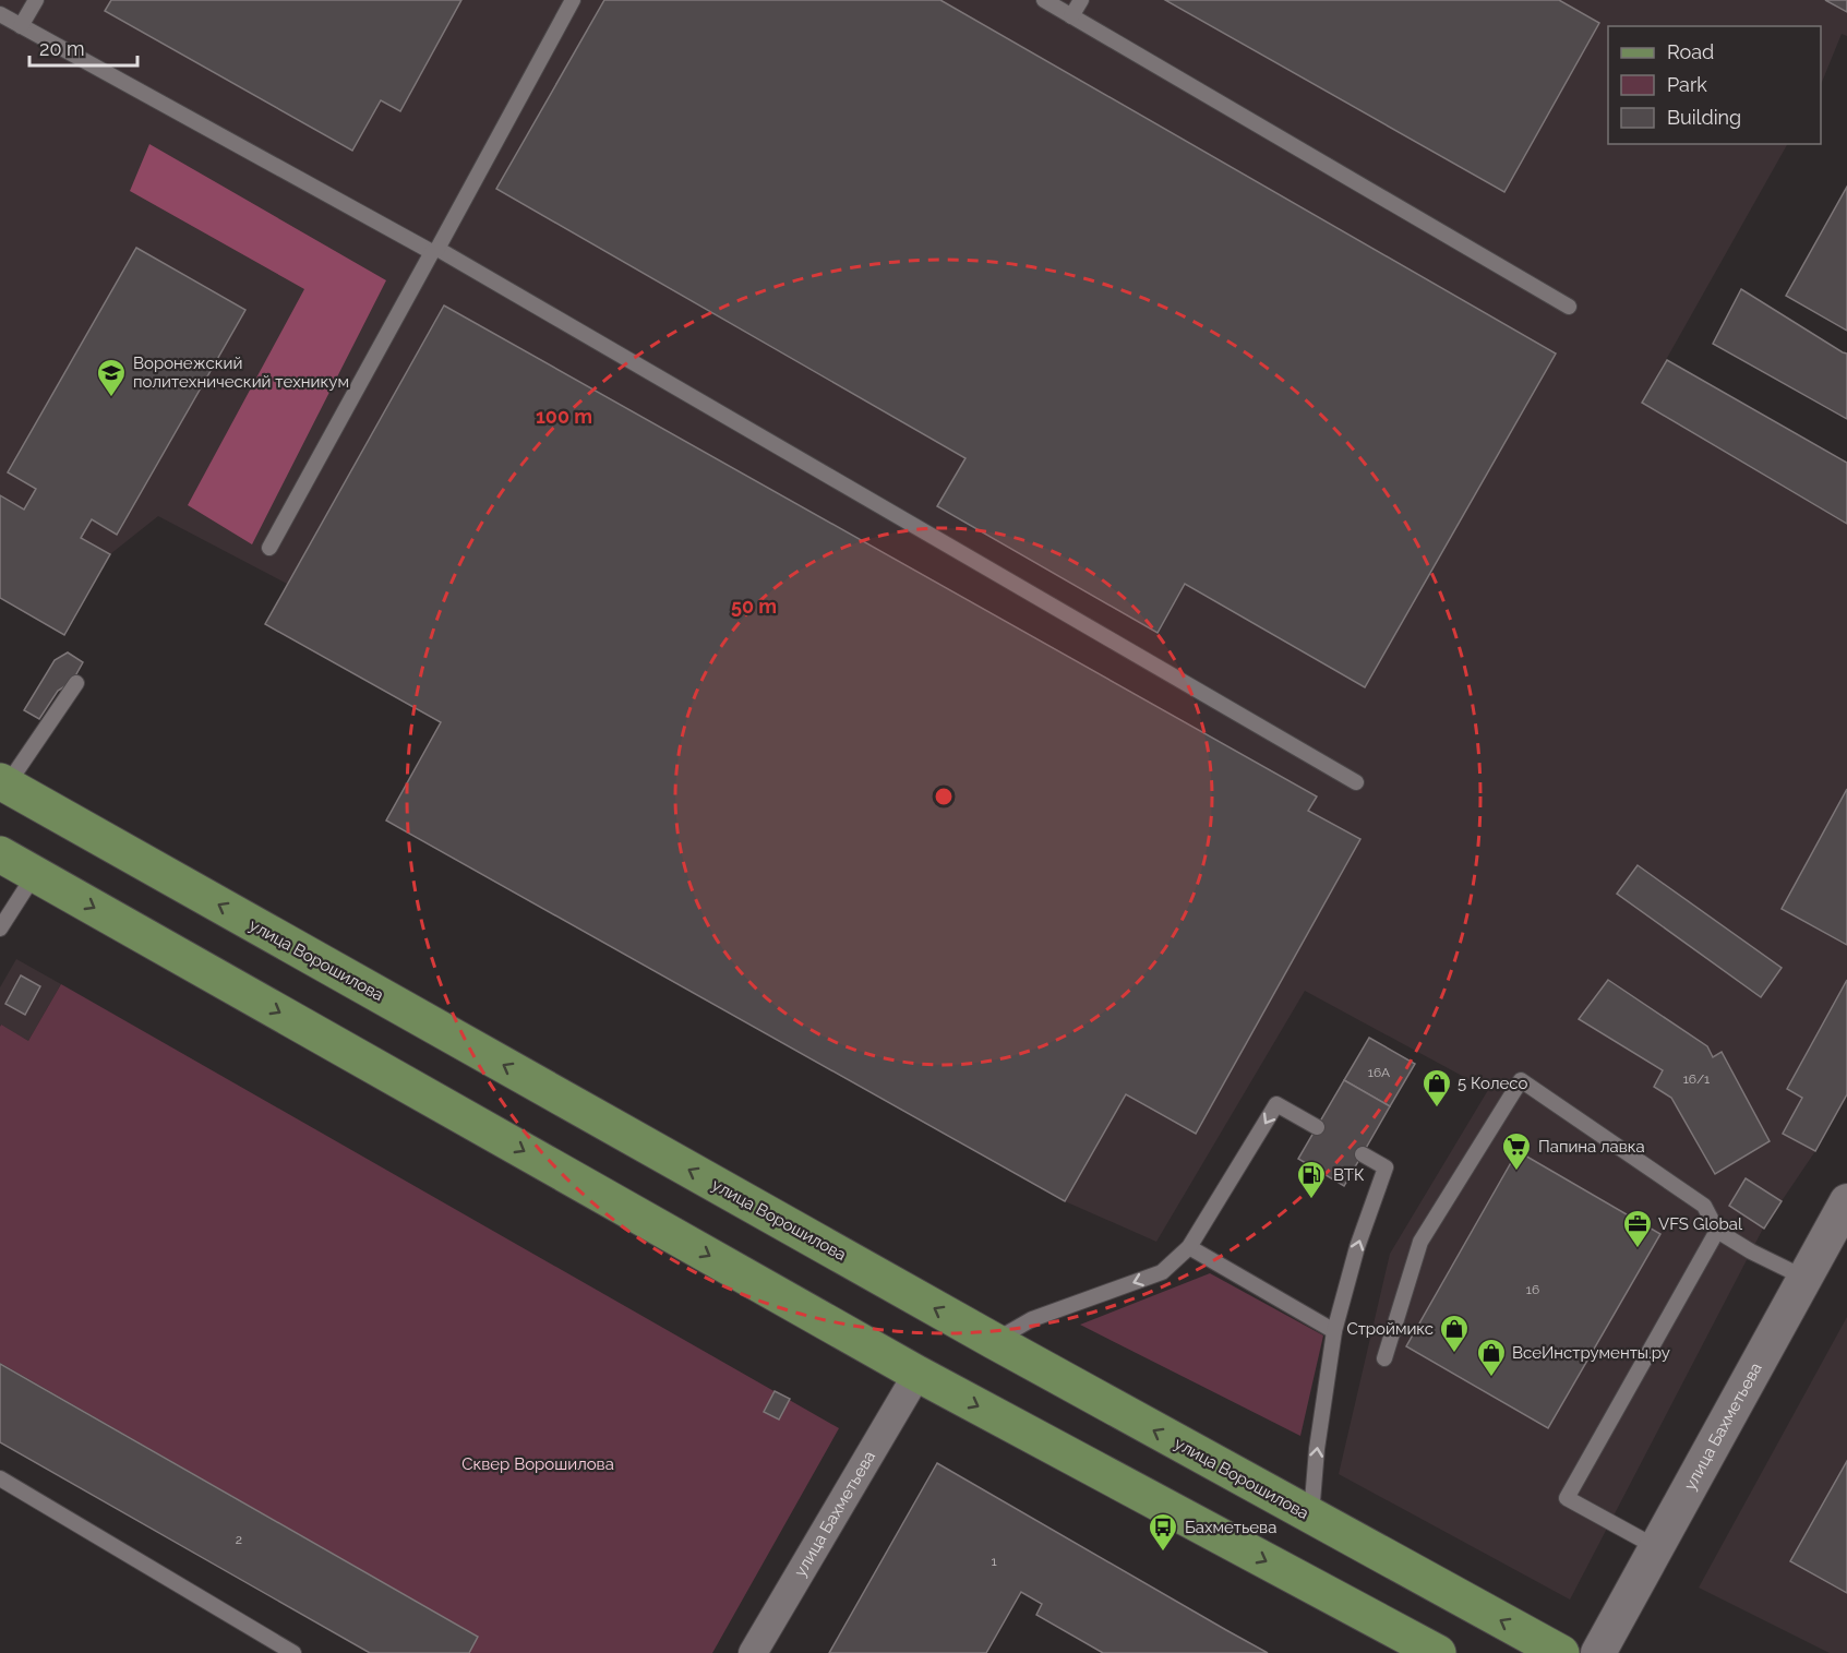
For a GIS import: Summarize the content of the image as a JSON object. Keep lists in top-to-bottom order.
{
  "streets": {
    "main road": ["улица Ворошилова"],
    "street": ["улица Бахметьева"]
  },
  "parks": ["Сквер Ворошилова"],
  "places": {
    "school or university": ["Воронежский политехнический техникум"],
    "shop": ["5 Колесо", "Строймикс", "ВсеИнструменты.ру"],
    "supermarket": ["Папина лавка"],
    "fuel station": ["ВТК"],
    "office": ["VFS Global"],
    "bus stop": ["Бахметьева"]
  },
  "house_numbers": [
    "16А",
    "16/1",
    "16",
    "2",
    "1"
  ],
  "legend": ["Road", "Park", "Building"],
  "scale_bar": "20 m",
  "rings": ["100 m", "50 m"]
}
